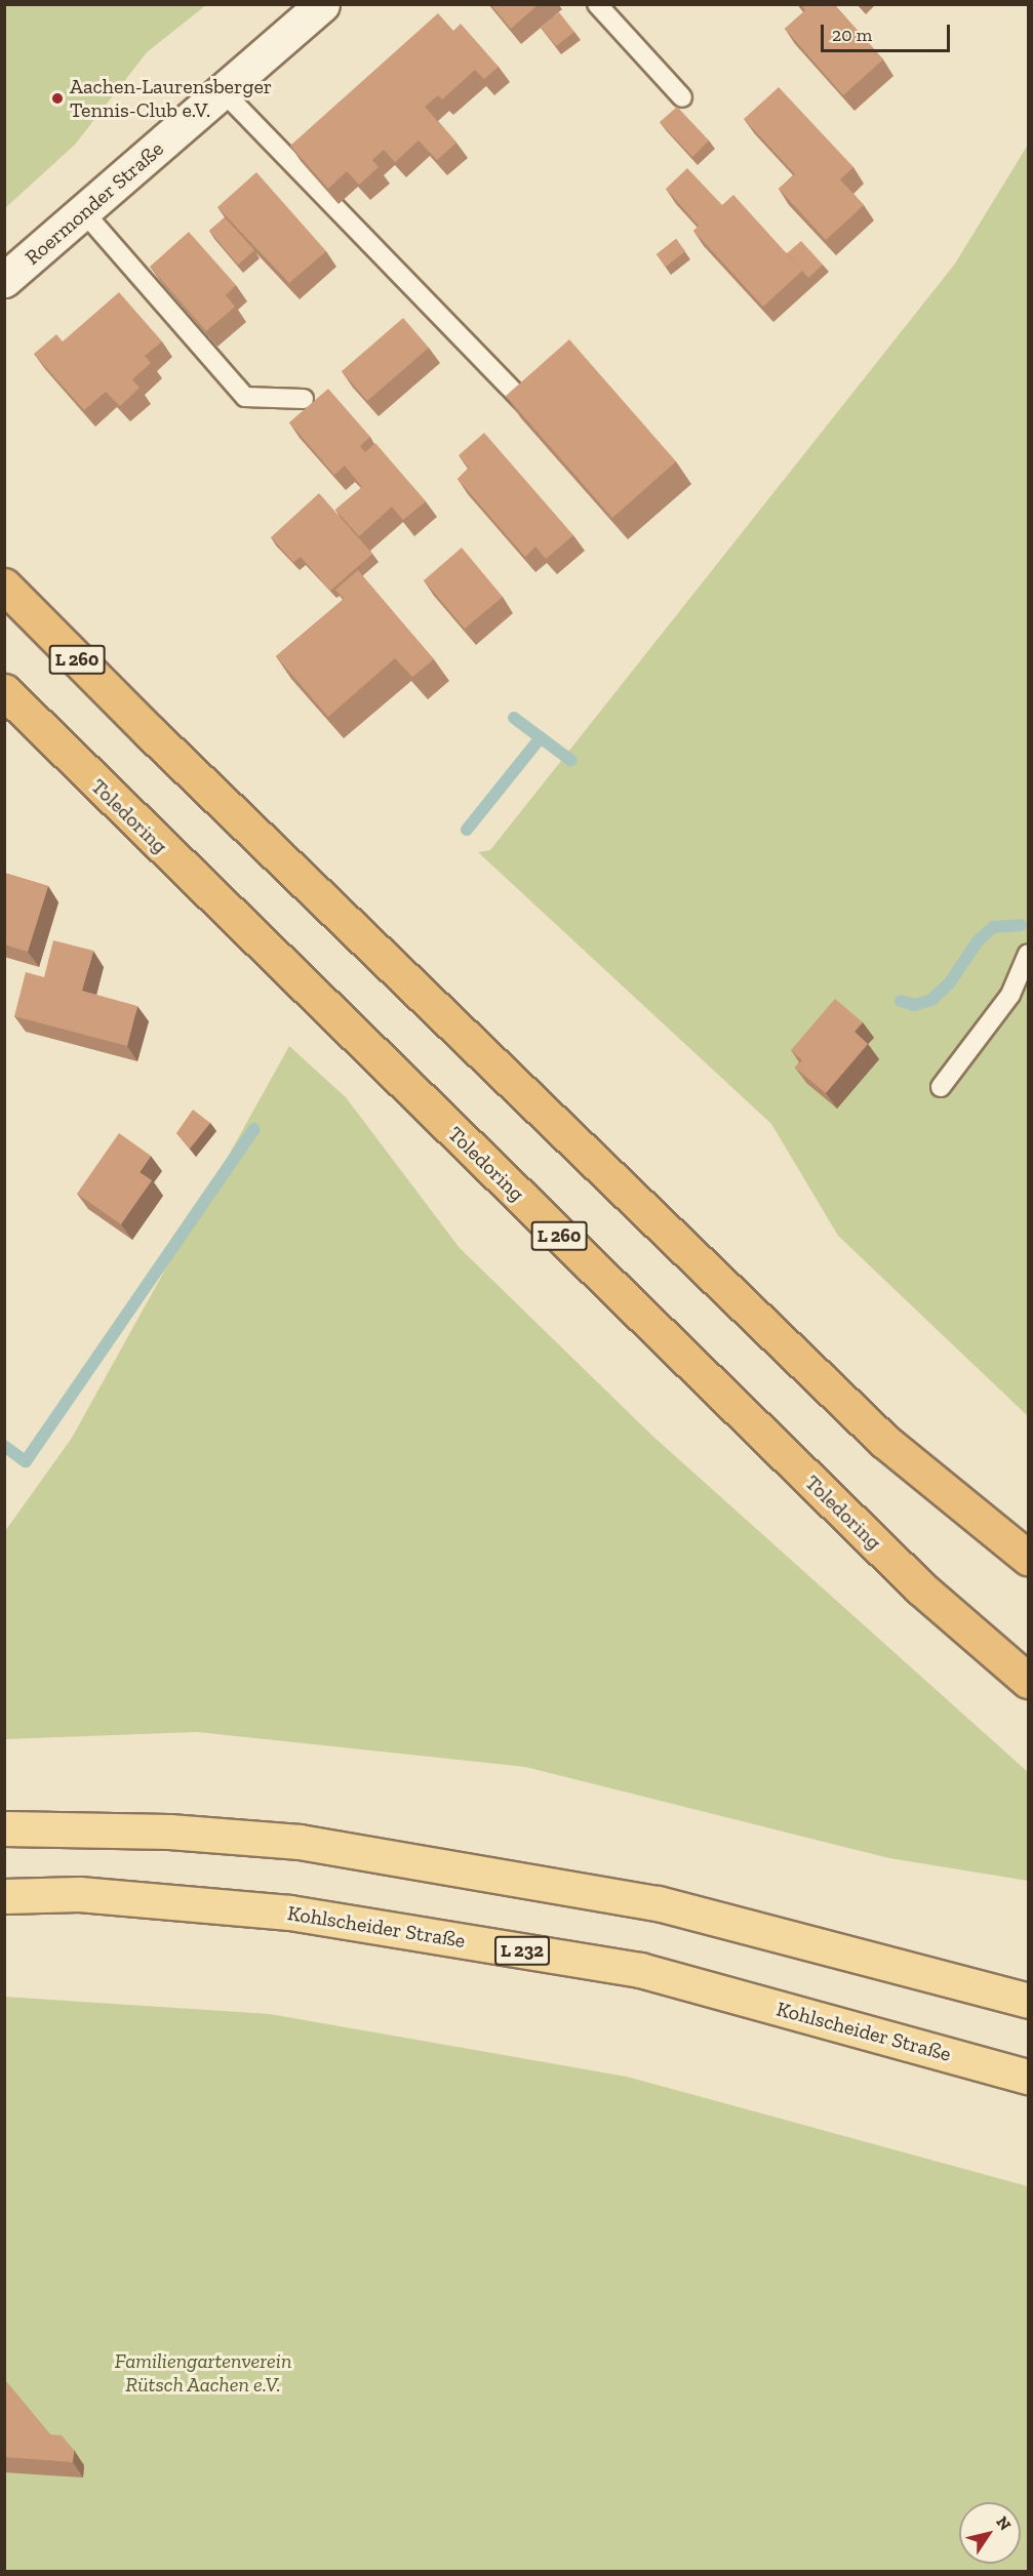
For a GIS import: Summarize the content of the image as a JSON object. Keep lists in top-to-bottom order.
{
  "streets": {
    "highway": ["L 260", "Toledoring"],
    "main road": ["Roermonder Straße", "Kohlscheider Straße", "L 232"]
  },
  "parks": ["Familiengartenverein Rütsch Aachen e.V."],
  "places": ["Aachen-Laurensberger Tennis-Club e.V."],
  "scale_bar": "20 m",
  "north": "top right"
}
